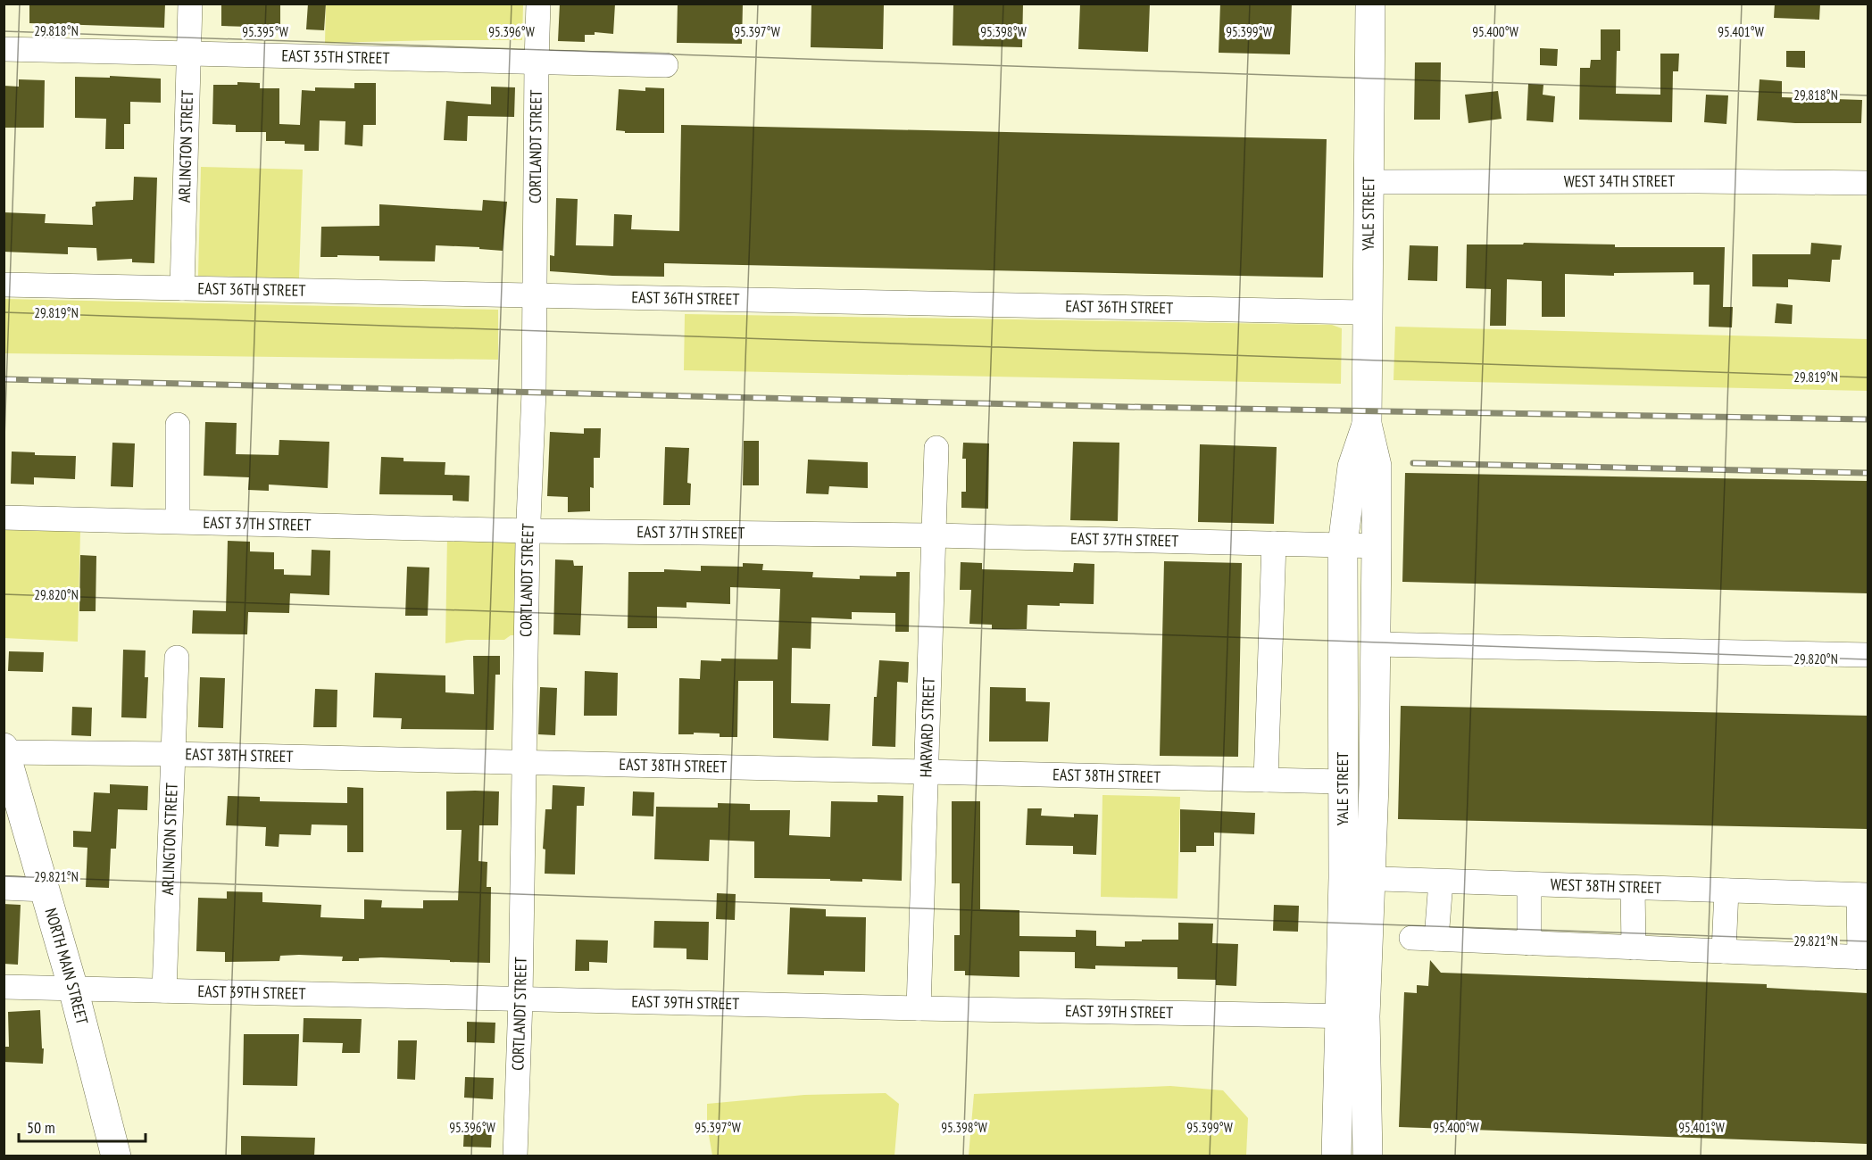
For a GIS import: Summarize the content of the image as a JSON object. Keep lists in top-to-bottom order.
{
  "streets": {
    "main road": ["YALE STREET", "NORTH MAIN STREET"],
    "street": [
      "EAST 35TH STREET",
      "ARLINGTON STREET",
      "CORTLANDT STREET",
      "WEST 34TH STREET",
      "EAST 36TH STREET",
      "EAST 37TH STREET",
      "HARVARD STREET",
      "EAST 38TH STREET",
      "WEST 38TH STREET",
      "EAST 39TH STREET"
    ]
  },
  "crossings": [
    ["EAST 35TH STREET", "ARLINGTON STREET"],
    ["EAST 35TH STREET", "CORTLANDT STREET"],
    ["ARLINGTON STREET", "EAST 36TH STREET"],
    ["ARLINGTON STREET", "EAST 38TH STREET"],
    ["ARLINGTON STREET", "EAST 39TH STREET"],
    ["CORTLANDT STREET", "EAST 36TH STREET"],
    ["CORTLANDT STREET", "EAST 37TH STREET"],
    ["CORTLANDT STREET", "EAST 38TH STREET"],
    ["CORTLANDT STREET", "EAST 39TH STREET"],
    ["WEST 34TH STREET", "YALE STREET"],
    ["YALE STREET", "EAST 36TH STREET"],
    ["YALE STREET", "EAST 37TH STREET"],
    ["YALE STREET", "EAST 38TH STREET"],
    ["YALE STREET", "WEST 38TH STREET"],
    ["YALE STREET", "EAST 39TH STREET"],
    ["EAST 37TH STREET", "HARVARD STREET"],
    ["HARVARD STREET", "EAST 38TH STREET"],
    ["HARVARD STREET", "EAST 39TH STREET"],
    ["EAST 38TH STREET", "NORTH MAIN STREET"],
    ["NORTH MAIN STREET", "EAST 39TH STREET"]
  ],
  "scale_bar": "50 m",
  "coordinates": [
    "29.818°N",
    "95.395°W",
    "95.396°W",
    "95.397°W",
    "95.398°W",
    "95.399°W",
    "95.400°W",
    "95.401°W",
    "29.819°N",
    "29.820°N",
    "29.821°N"
  ]
}
